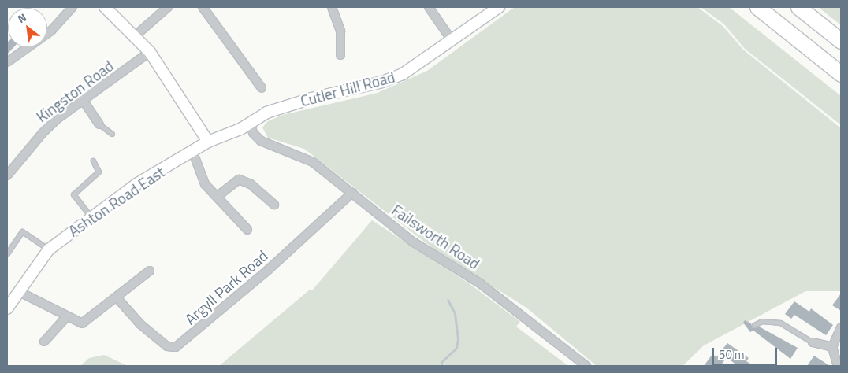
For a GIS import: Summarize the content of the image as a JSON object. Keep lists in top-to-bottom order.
{
  "streets": {
    "street": [
      "Cutler Hill Road",
      "Kingston Road",
      "Ashton Road East",
      "Failsworth Road",
      "Argyll Park Road"
    ]
  },
  "crossings": [
    ["Cutler Hill Road", "Ashton Road East"],
    ["Cutler Hill Road", "Failsworth Road"],
    ["Ashton Road East", "Failsworth Road"],
    ["Failsworth Road", "Argyll Park Road"]
  ],
  "scale_bar": "50 m",
  "north": "top left"
}
